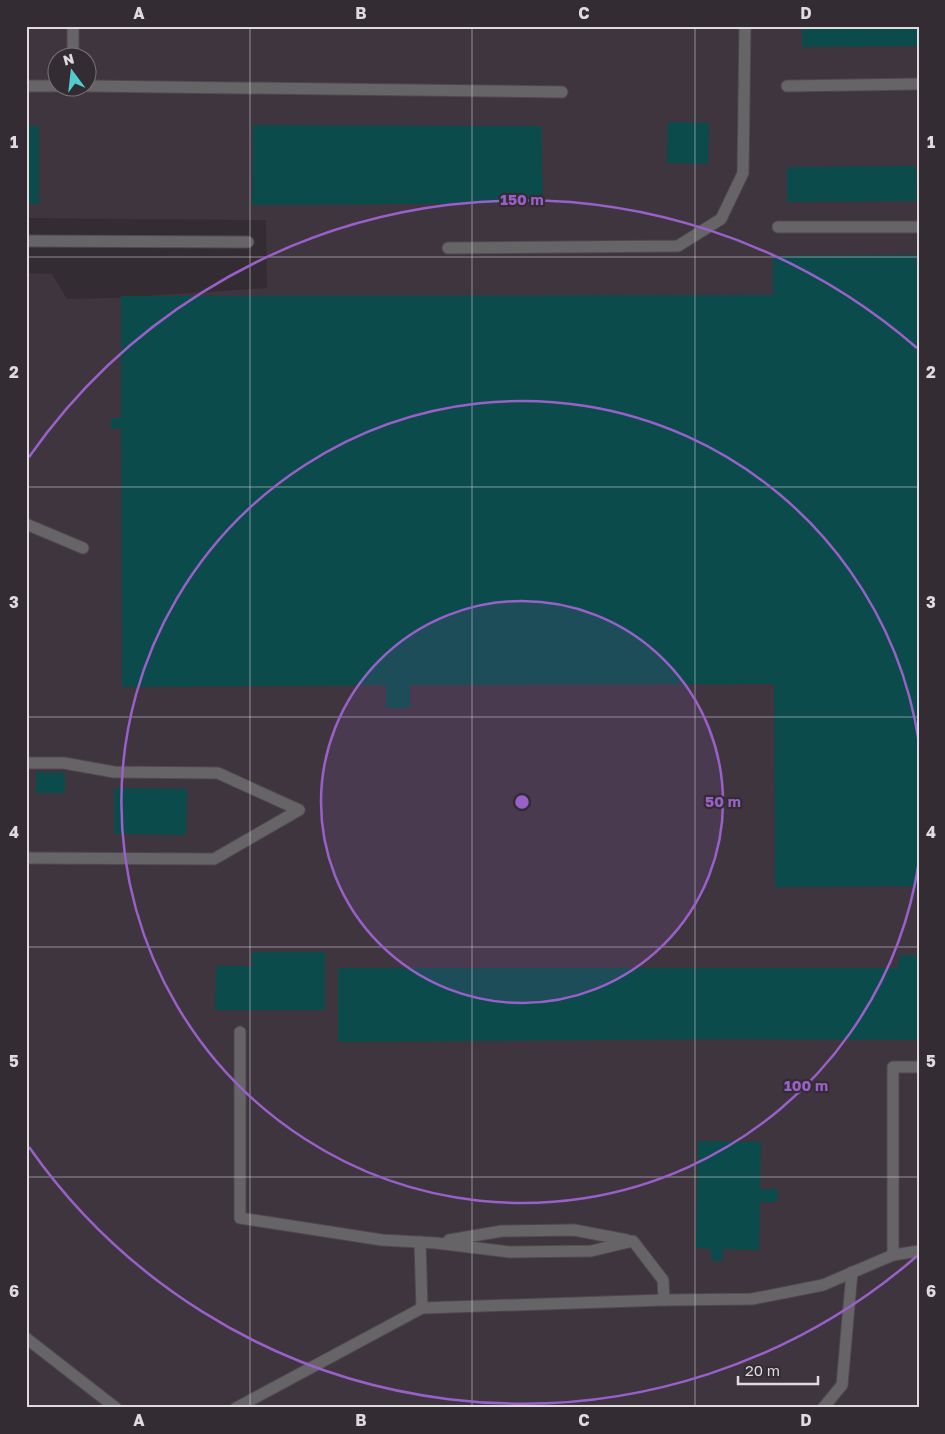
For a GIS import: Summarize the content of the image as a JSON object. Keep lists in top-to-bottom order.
{
  "scale_bar": "20 m",
  "north": "top",
  "grid": {
    "columns": [
      "A",
      "B",
      "C",
      "D"
    ],
    "rows": [
      "1",
      "2",
      "3",
      "4",
      "5",
      "6"
    ]
  },
  "rings": ["150 m", "50 m", "100 m"]
}
